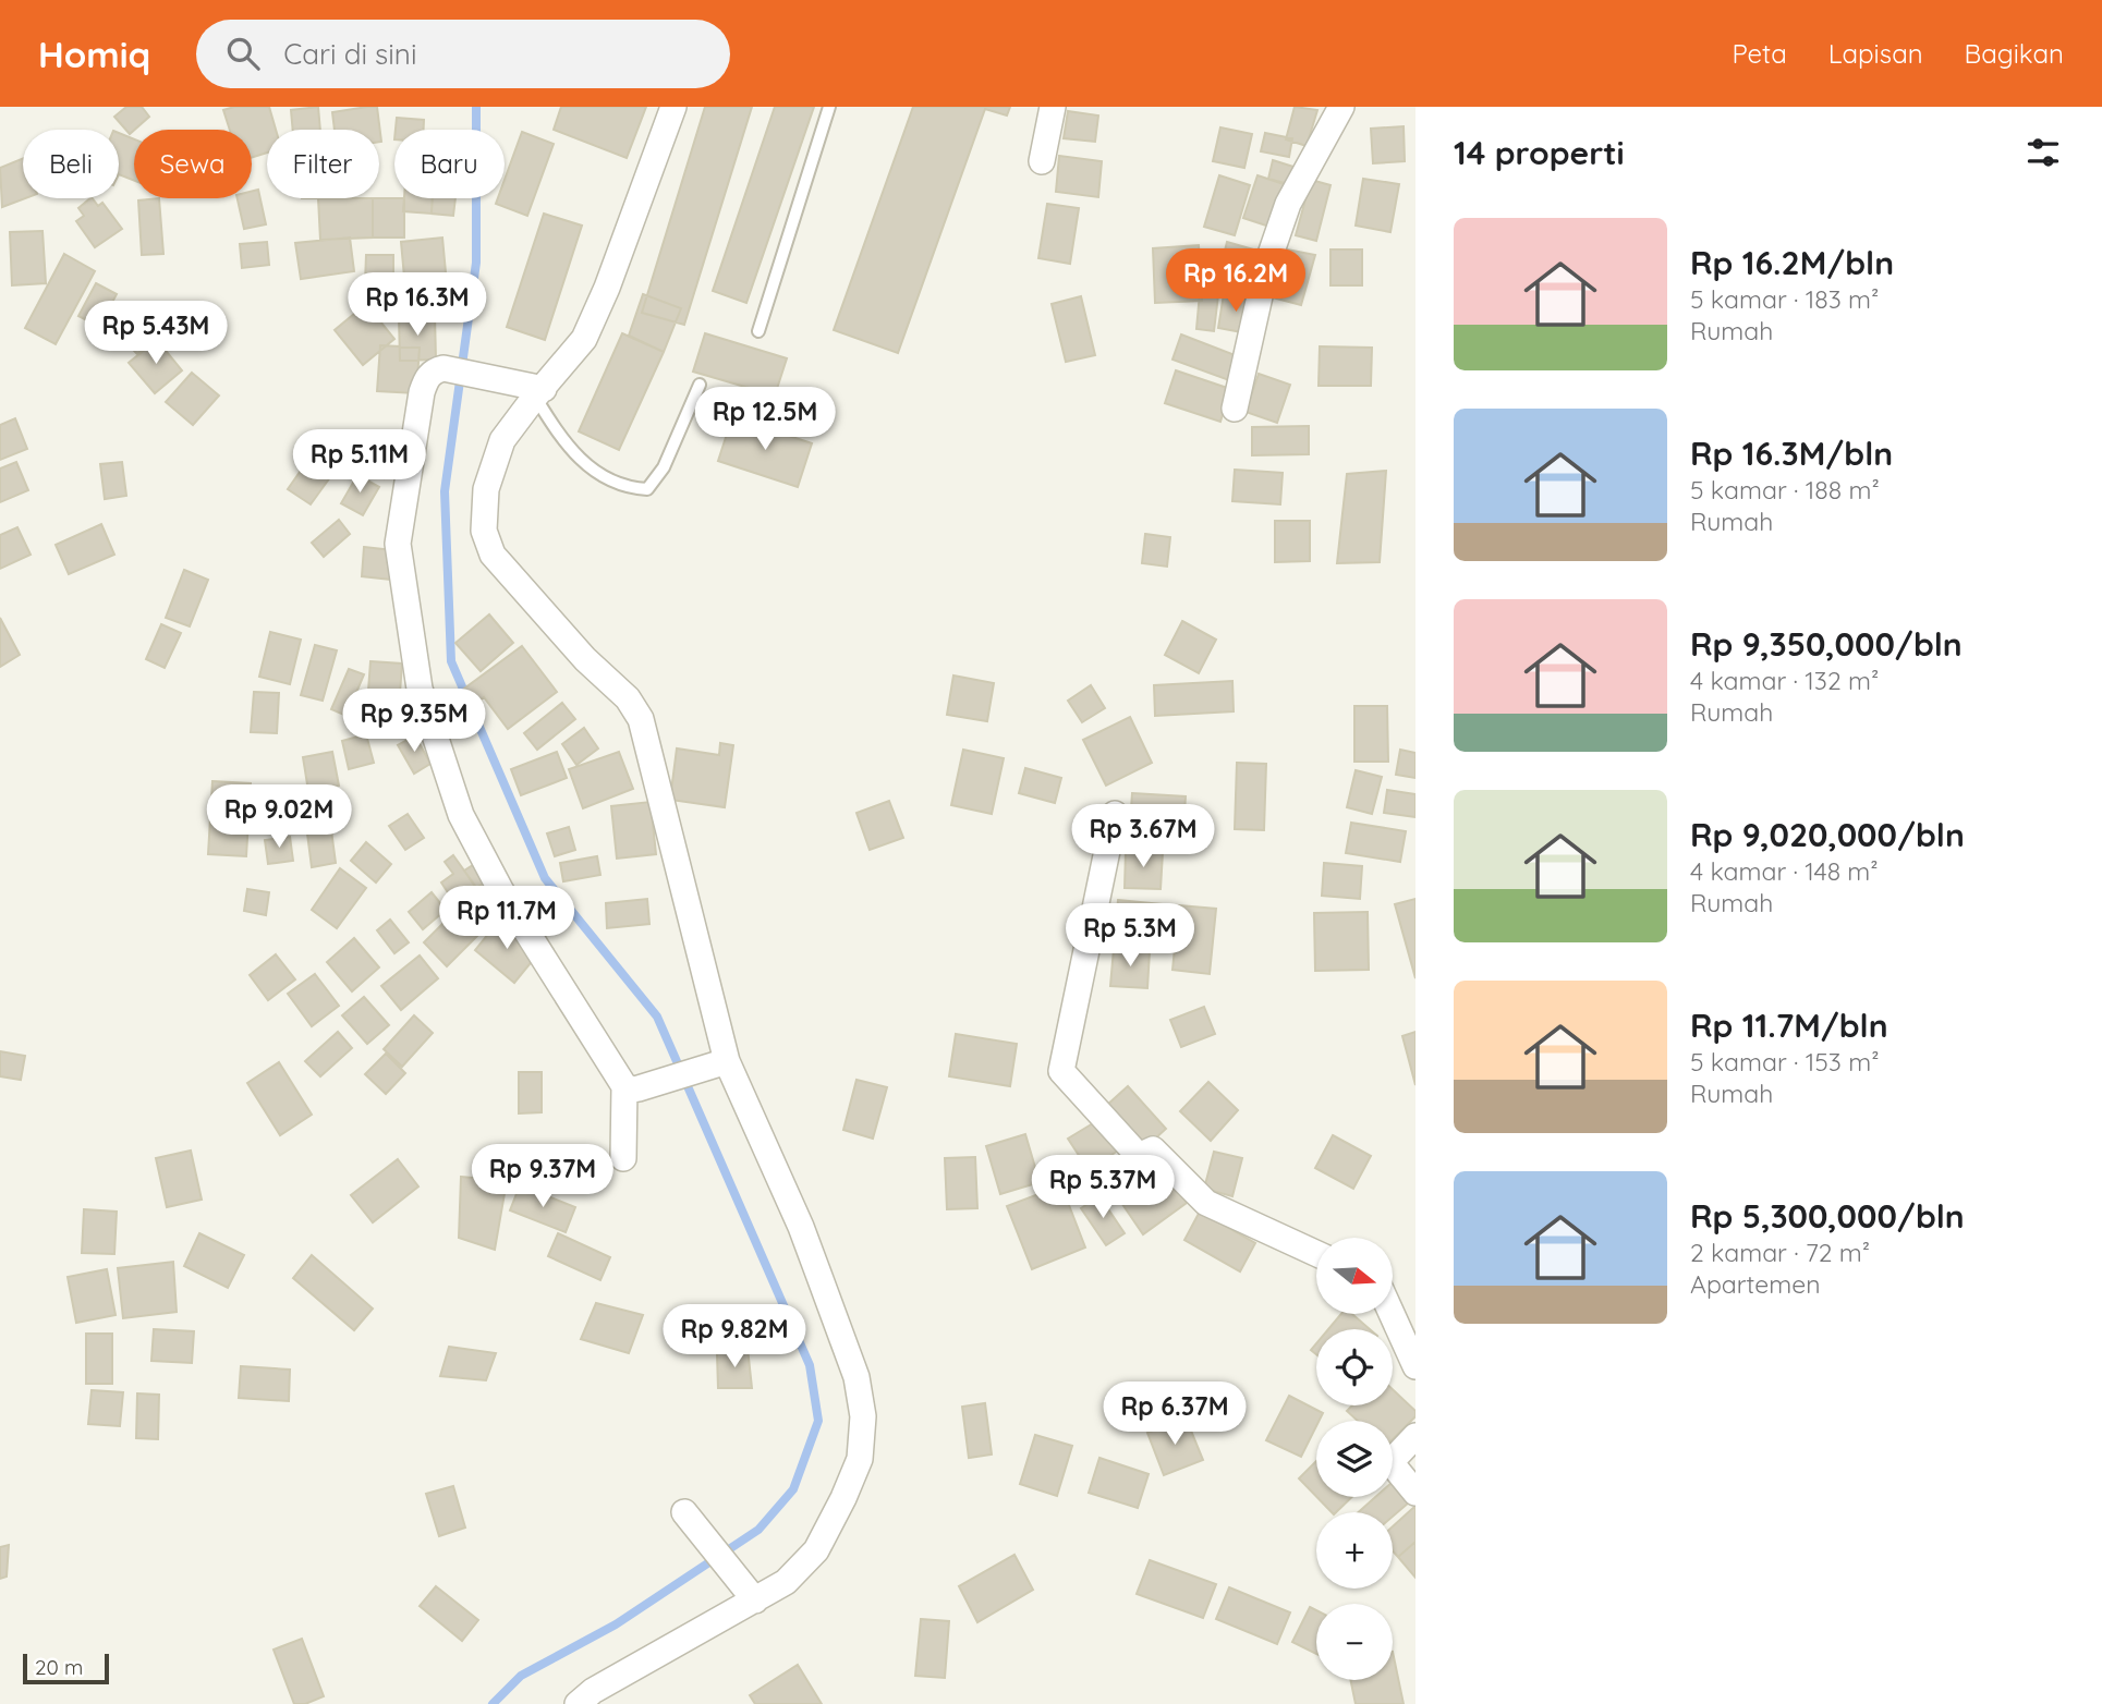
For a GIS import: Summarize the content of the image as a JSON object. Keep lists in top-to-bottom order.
{
  "scale_bar": "20 m",
  "north": "right",
  "page": {
    "header": "Homiq",
    "search": "Cari di sini",
    "nav": ["Peta", "Lapisan", "Bagikan"],
    "heading": "14 properti",
    "chip": [
      "Beli",
      "Sewa",
      "Filter",
      "Baru"
    ],
    "list": [
      {
        "name": "Rp 16.2M/bln",
        "note": "5 kamar · 183 m² · Rumah"
      },
      {
        "name": "Rp 16.3M/bln",
        "note": "5 kamar · 188 m² · Rumah"
      },
      {
        "name": "Rp 9,350,000/bln",
        "note": "4 kamar · 132 m² · Rumah"
      },
      {
        "name": "Rp 9,020,000/bln",
        "note": "4 kamar · 148 m² · Rumah"
      },
      {
        "name": "Rp 11.7M/bln",
        "note": "5 kamar · 153 m² · Rumah"
      },
      {
        "name": "Rp 5,300,000/bln",
        "note": "2 kamar · 72 m² · Apartemen"
      }
    ],
    "price": [
      "Rp 16.2M",
      "Rp 16.3M",
      "Rp 5.43M",
      "Rp 12.5M",
      "Rp 5.11M",
      "Rp 9.35M",
      "Rp 9.02M",
      "Rp 3.67M",
      "Rp 11.7M",
      "Rp 5.3M",
      "Rp 9.37M",
      "Rp 5.37M",
      "Rp 9.82M",
      "Rp 6.37M"
    ],
    "map_buttons": ["+", "−"],
    "scale": "20 m"
  }
}
